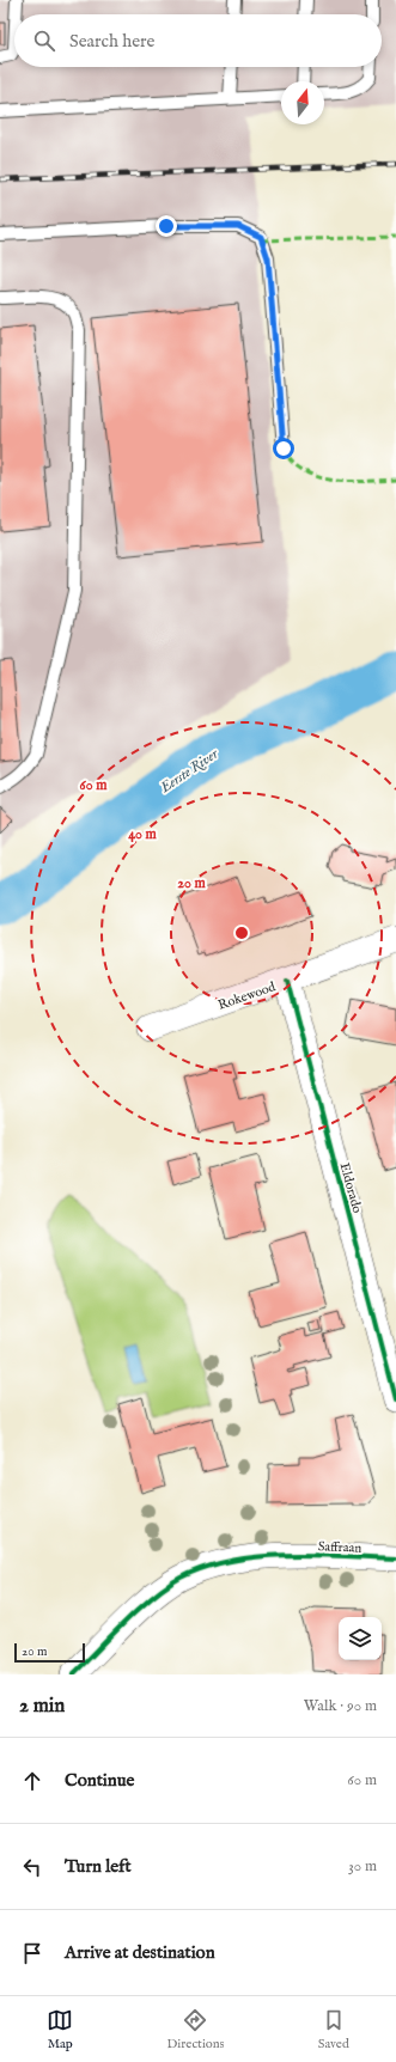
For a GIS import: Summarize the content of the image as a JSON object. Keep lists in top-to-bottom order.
{
  "streets": {
    "street": ["Rokewood", "Eldorado", "Saffraan"]
  },
  "crossings": [
    ["Rokewood", "Eldorado"]
  ],
  "water": ["Eerste River"],
  "scale_bar": "20 m",
  "north": "top",
  "page": {
    "search": "Search here",
    "scale": "20 m",
    "heading": ["2 min", "Walk · 90 m"],
    "list": [
      ["Continue", "60 m"],
      ["Turn left", "30 m"],
      "Arrive at destination"
    ],
    "nav": ["Map", "Directions", "Saved"]
  },
  "rings": ["60 m", "40 m", "20 m"]
}
